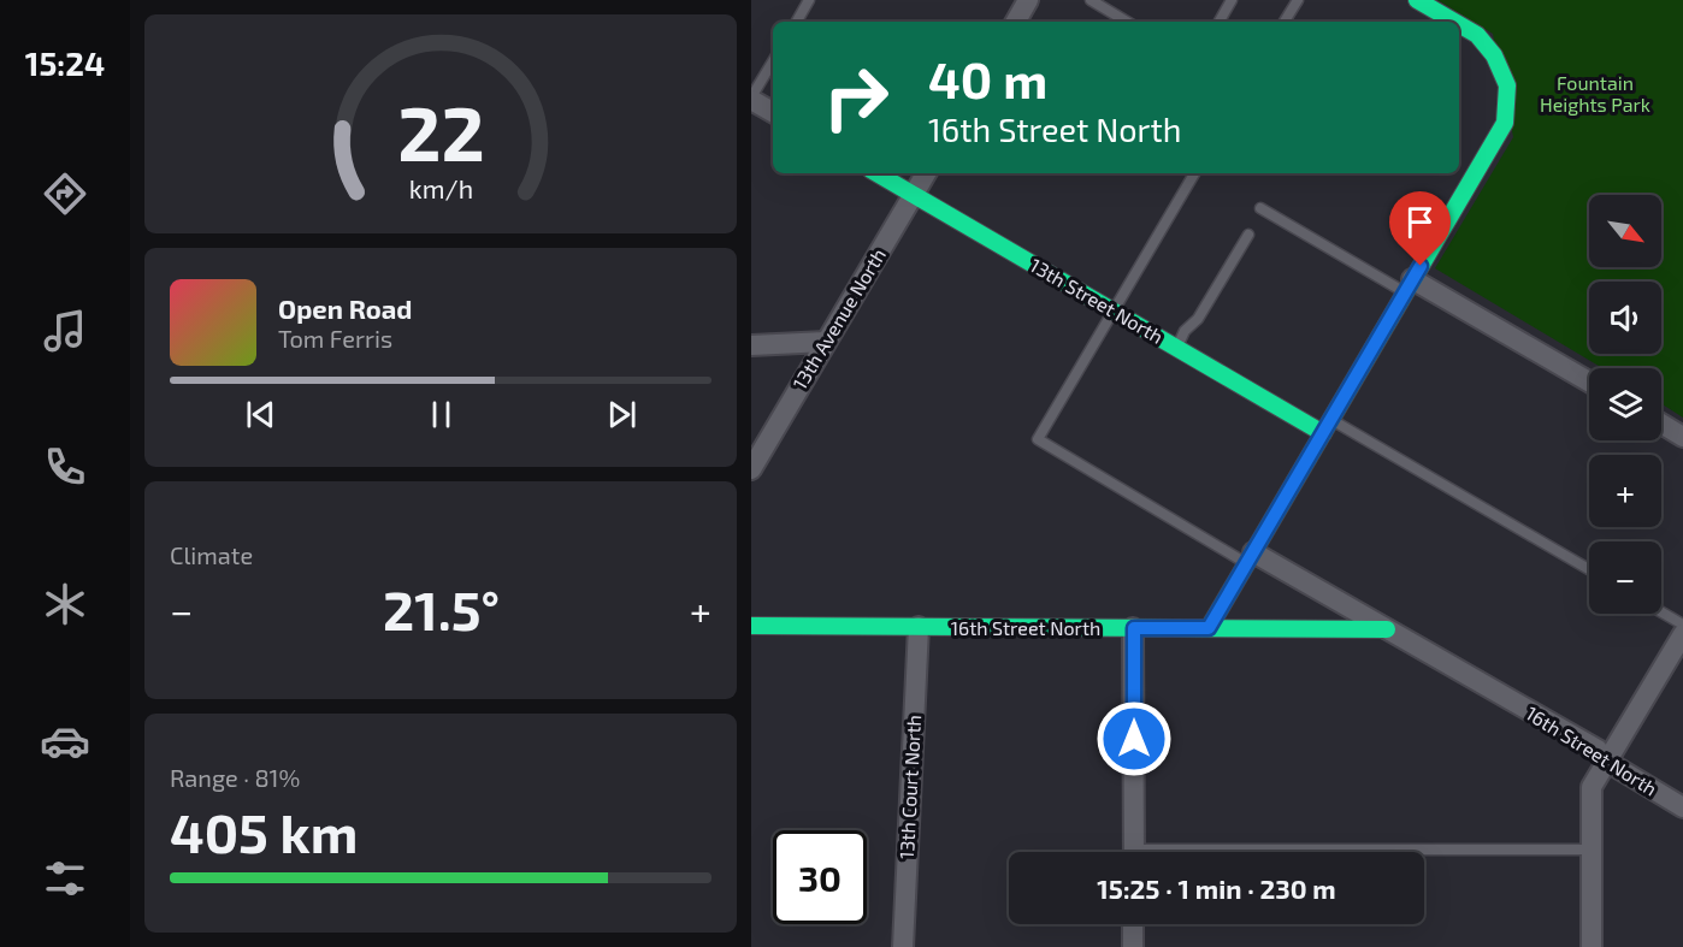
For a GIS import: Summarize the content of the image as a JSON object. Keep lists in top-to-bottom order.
{
  "streets": {
    "street": [
      "13th Street North",
      "13th Avenue North",
      "16th Street North",
      "13th Court North"
    ]
  },
  "crossings": [
    ["13th Street North", "13th Avenue North"],
    ["16th Street North", "13th Court North"]
  ],
  "parks": ["Fountain Heights Park"],
  "north": "bottom right",
  "page": {
    "tabs": "15:24",
    "turn": ["40 m", "16th Street North"],
    "map_buttons": ["+", "−"],
    "song": ["Open Road", "Tom Ferris"],
    "tile": [
      "Climate",
      ["Range · 81%", "405 km"]
    ],
    "heat": ["−", "21.5°", "+"],
    "limit": "30",
    "trip": "15:25 · 1 min · 230 m",
    "gauge": ["22", "km/h"]
  }
}
